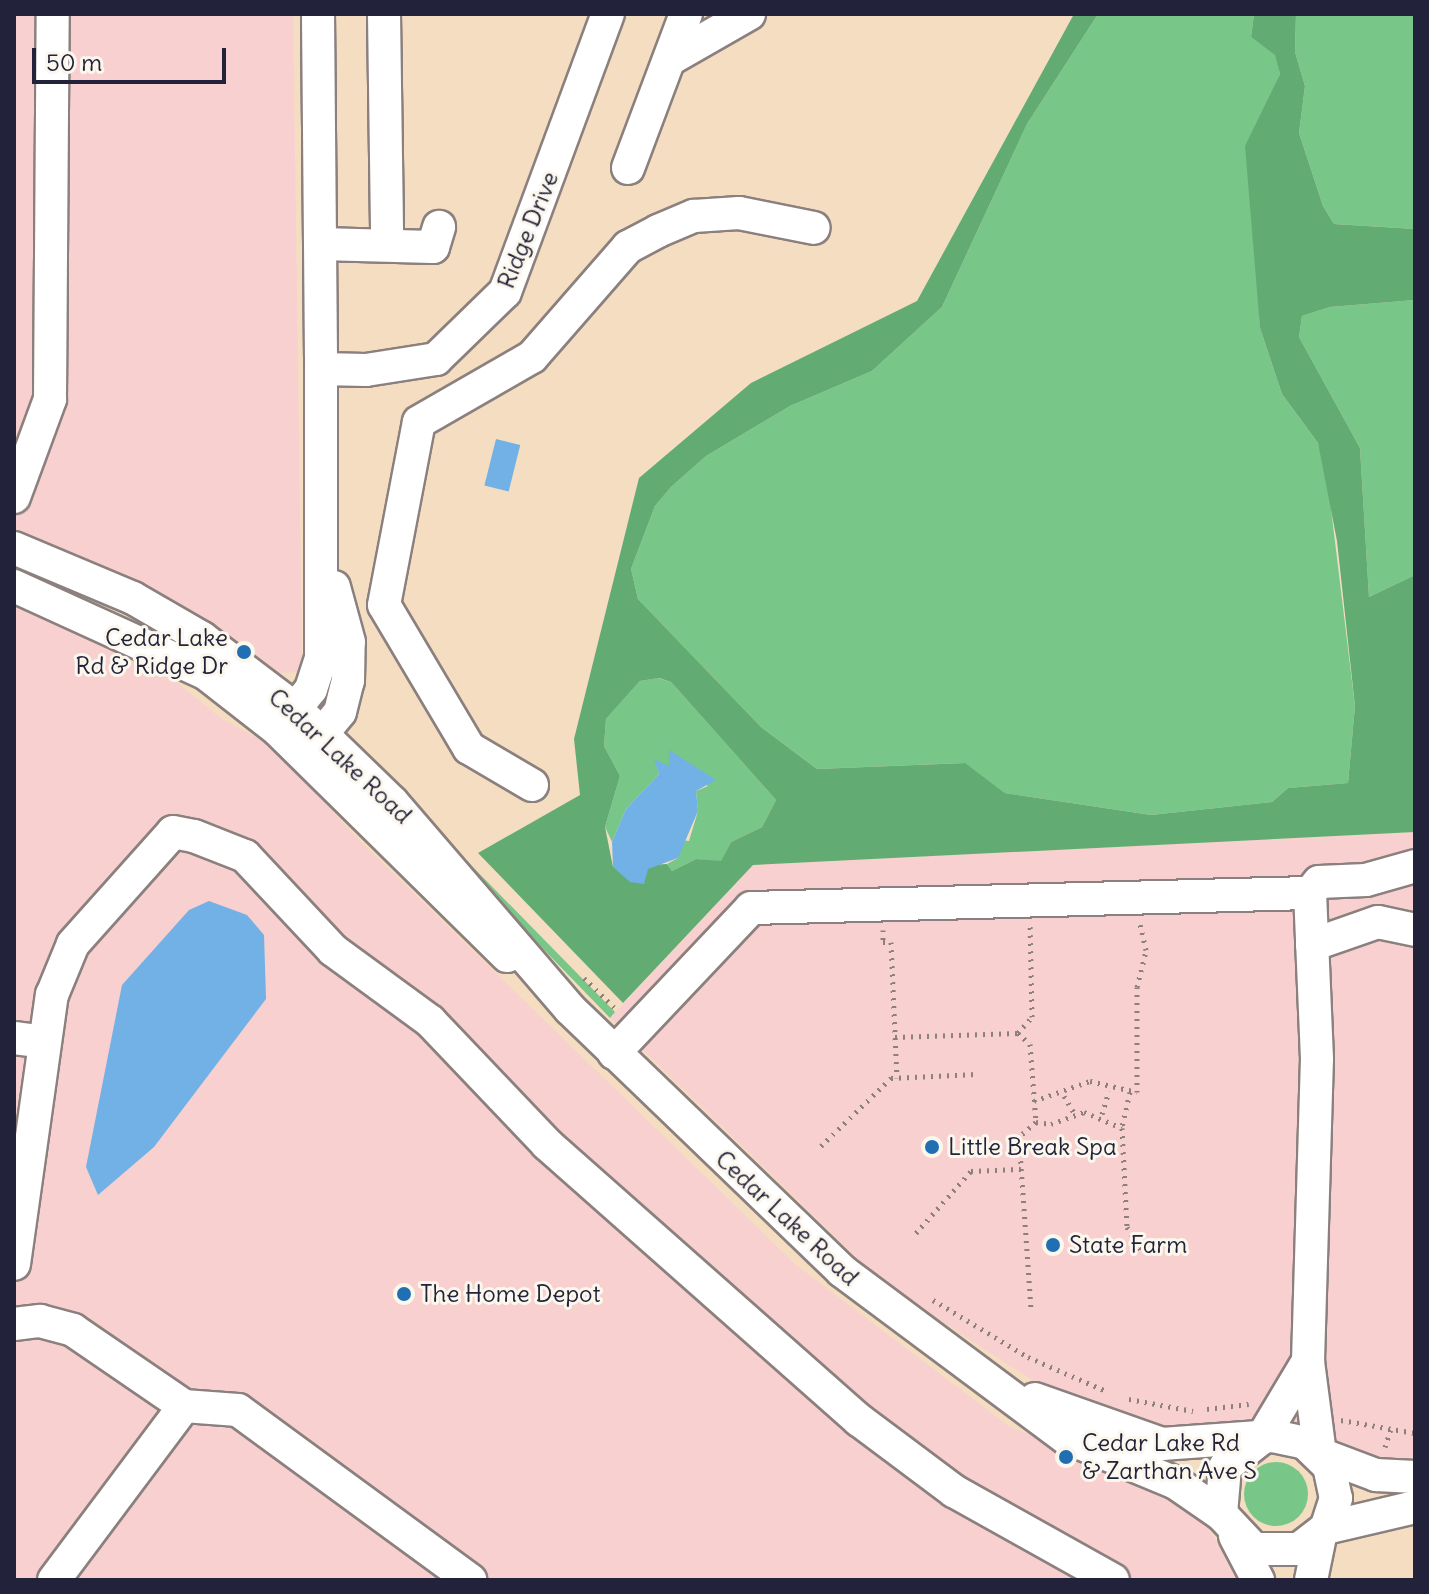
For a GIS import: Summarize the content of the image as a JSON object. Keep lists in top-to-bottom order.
{
  "streets": {
    "street": ["Ridge Drive", "Cedar Lake Road"]
  },
  "places": [
    "Cedar Lake Rd & Ridge Dr",
    "Little Break Spa",
    "State Farm",
    "The Home Depot",
    "Cedar Lake Rd & Zarthan Ave S"
  ],
  "scale_bar": "50 m"
}
